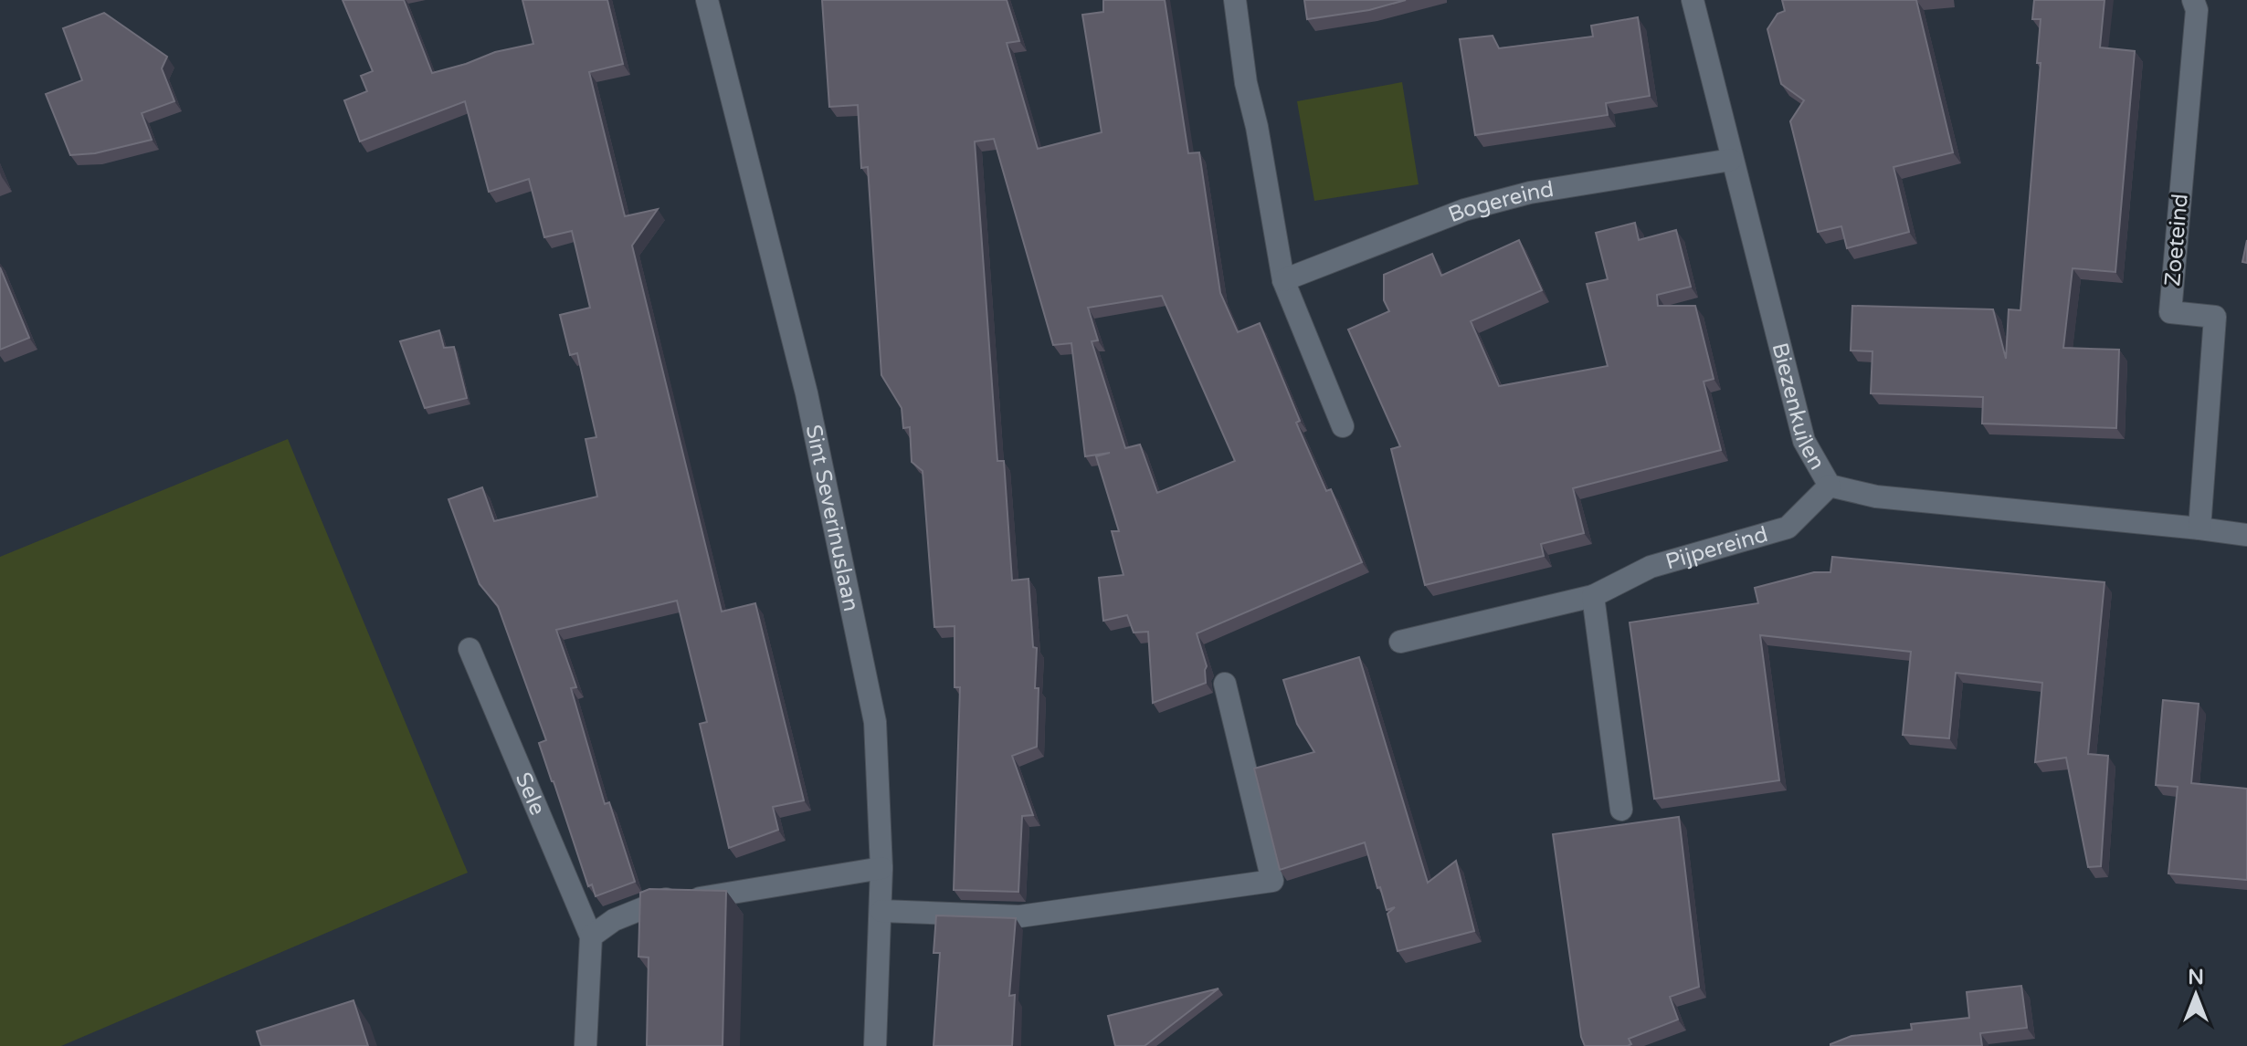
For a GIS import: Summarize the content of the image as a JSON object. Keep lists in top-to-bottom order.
{
  "streets": {
    "street": [
      "Bogereind",
      "Zoeteind",
      "Biezenkuilen",
      "Sint Severinuslaan",
      "Pijpereind",
      "Sele"
    ]
  },
  "crossings": [
    ["Bogereind", "Biezenkuilen"],
    ["Zoeteind", "Biezenkuilen"],
    ["Biezenkuilen", "Pijpereind"]
  ],
  "north": "top"
}
